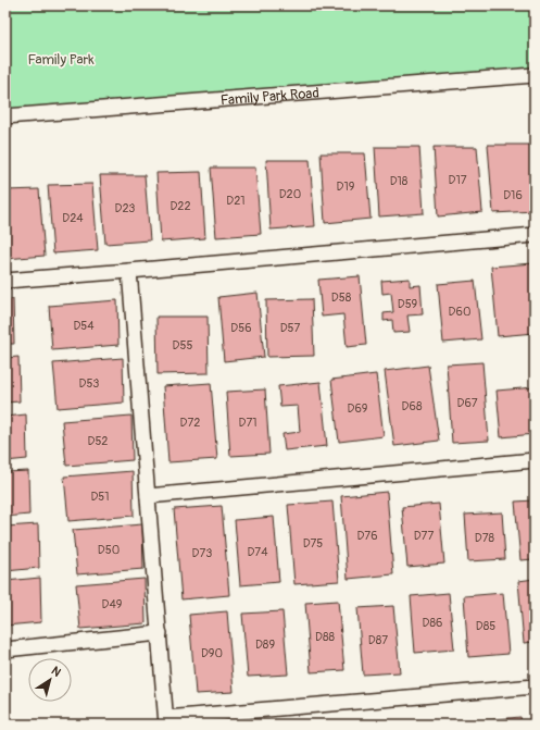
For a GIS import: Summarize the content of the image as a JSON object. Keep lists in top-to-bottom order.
{
  "streets": {
    "street": ["Family Park Road"]
  },
  "parks": ["Family Park"],
  "house_numbers": [
    "D17",
    "D18",
    "D19",
    "D20",
    "D16",
    "D21",
    "D22",
    "D23",
    "D24",
    "D58",
    "D59",
    "D60",
    "D54",
    "D56",
    "D57",
    "D55",
    "D53",
    "D67",
    "D68",
    "D69",
    "D72",
    "D71",
    "D52",
    "D51",
    "D76",
    "D77",
    "D78",
    "D75",
    "D50",
    "D74",
    "D73",
    "D49",
    "D86",
    "D85",
    "D88",
    "D87",
    "D89",
    "D90"
  ],
  "north": "top right"
}
